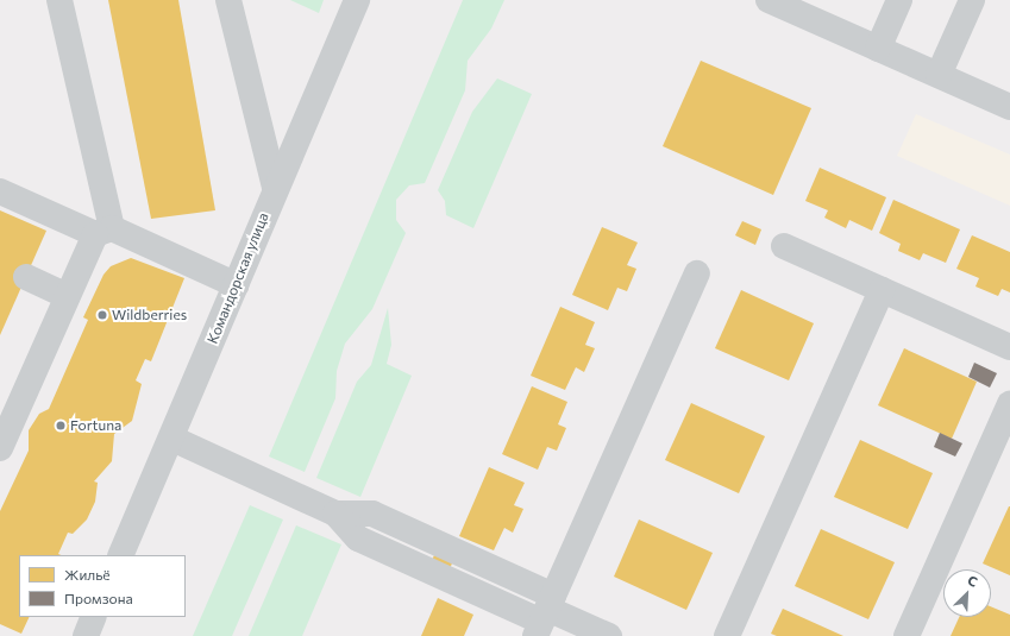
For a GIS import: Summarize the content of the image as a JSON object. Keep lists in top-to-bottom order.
{
  "streets": {
    "street": ["Командорская улица"]
  },
  "places": ["Wildberries", "Fortuna"],
  "legend": ["Жильё", "Промзона"],
  "north": "top right"
}
